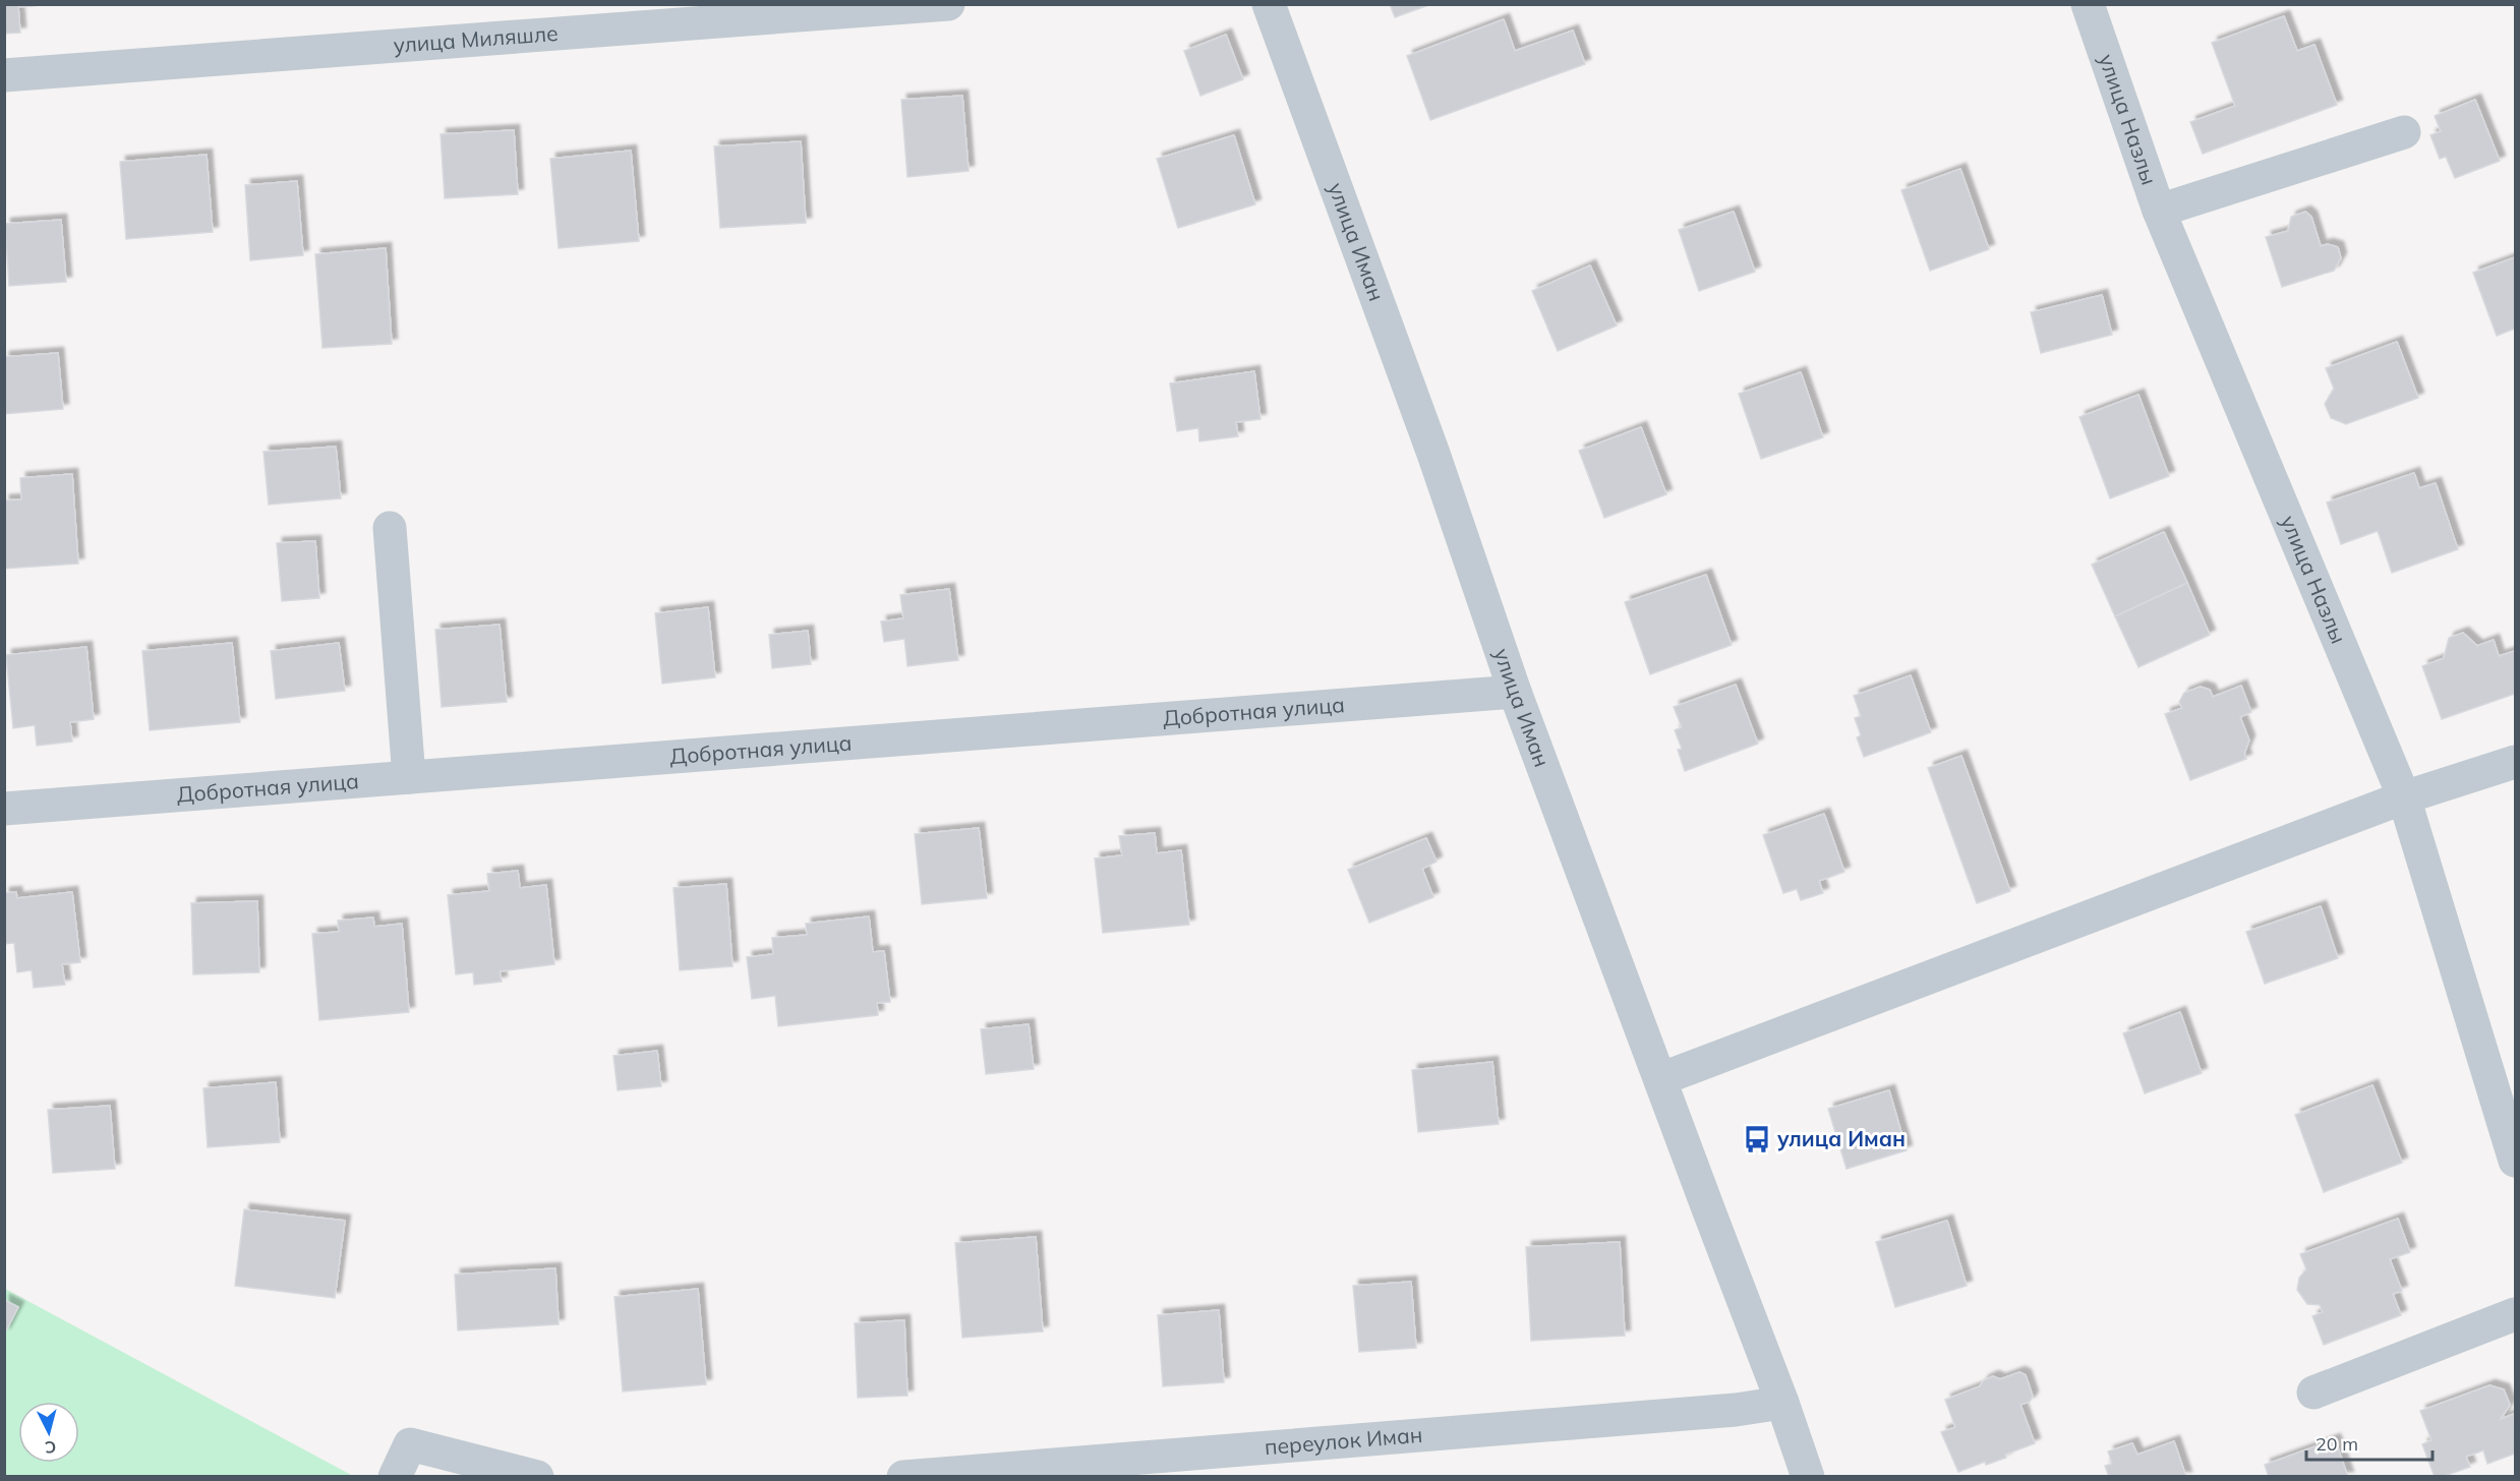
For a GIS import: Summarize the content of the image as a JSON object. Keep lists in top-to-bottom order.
{
  "streets": {
    "street": [
      "улица Миляшле",
      "улица Назлы",
      "улица Иман",
      "Добротная улица",
      "переулок Иман"
    ]
  },
  "crossings": [
    ["улица Иман", "Добротная улица"],
    ["улица Иман", "переулок Иман"]
  ],
  "places": {
    "bus stop": ["улица Иман"]
  },
  "scale_bar": "20 m",
  "north": "bottom"
}
